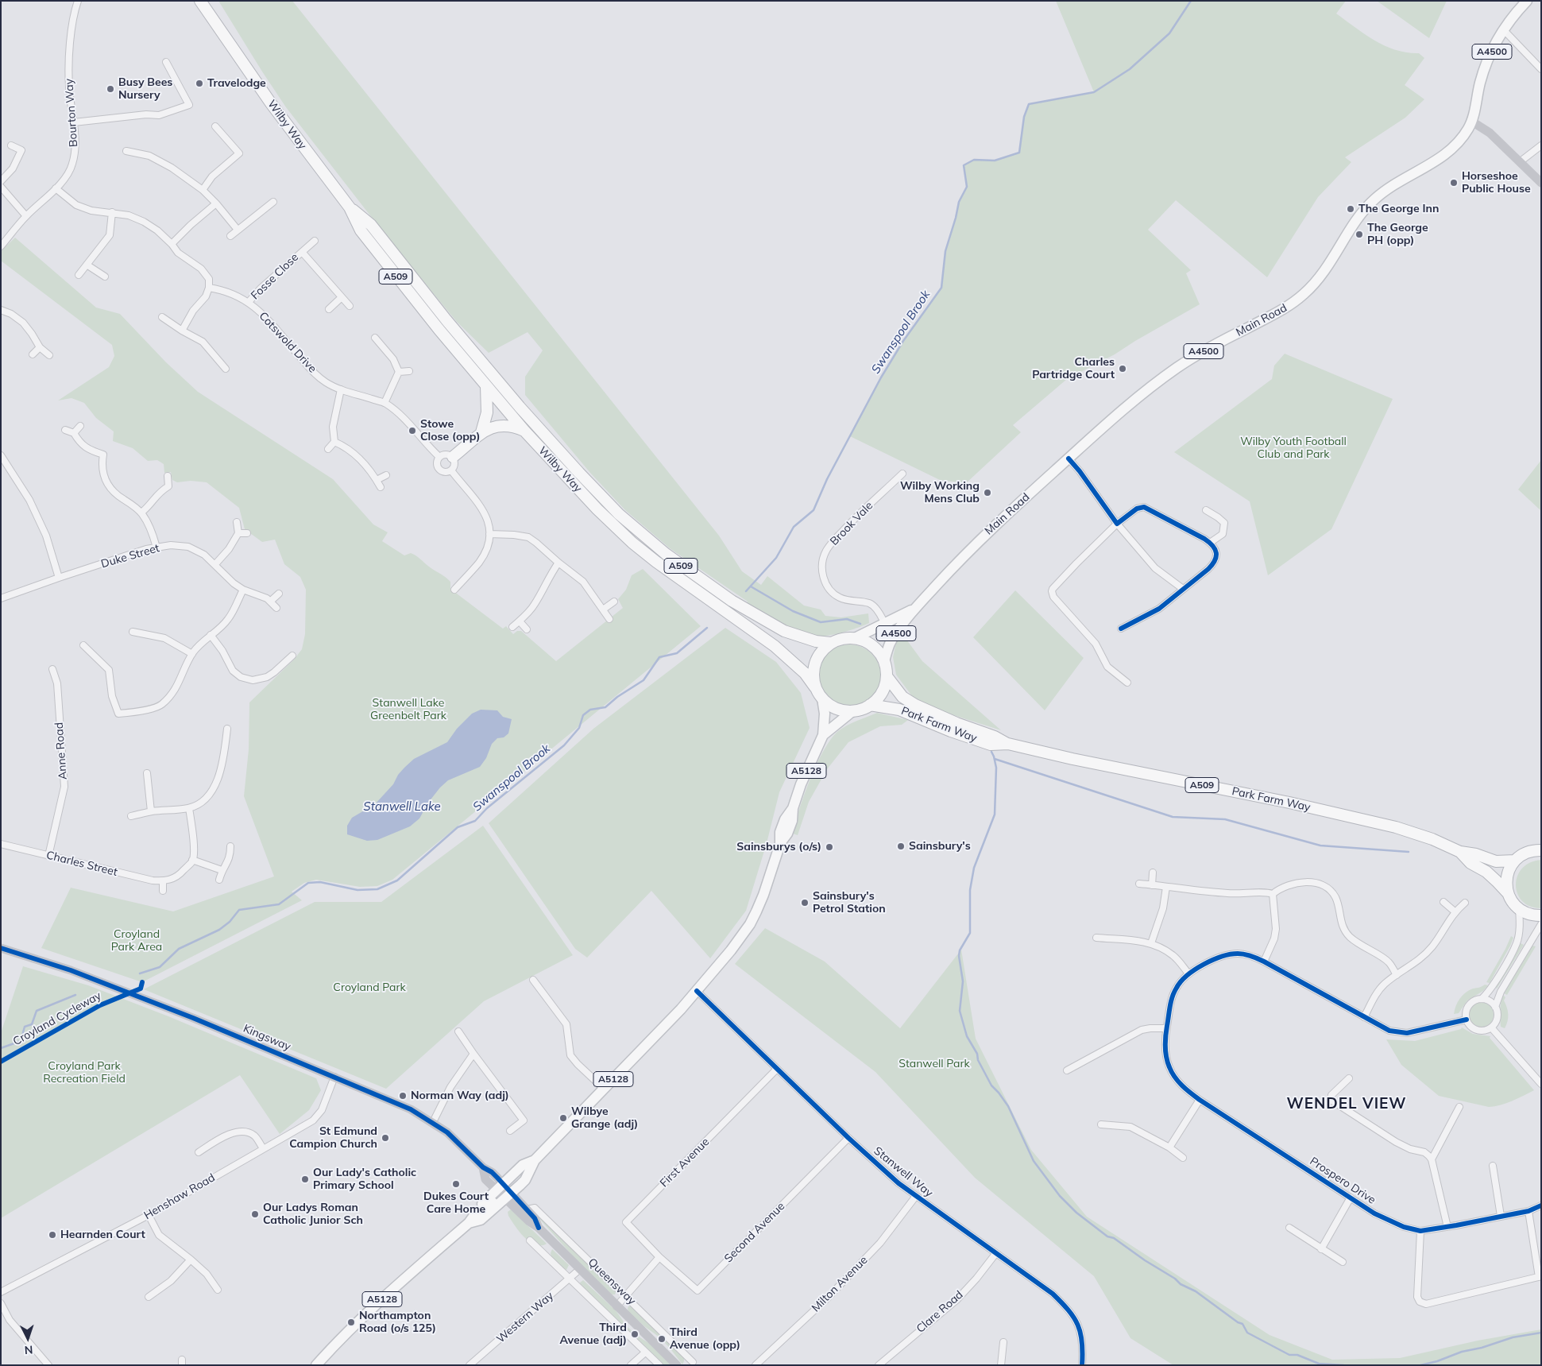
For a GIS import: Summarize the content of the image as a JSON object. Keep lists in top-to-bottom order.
{
  "streets": {
    "highway": ["Wilby Way", "A509", "Park Farm Way"],
    "main road": ["A4500", "Main Road", "A5128"],
    "street": [
      "Bourton Way",
      "Fosse Close",
      "Cotswold Drive",
      "Brook Vale",
      "Duke Street",
      "Anne Road",
      "Charles Street",
      "Kingsway",
      "First Avenue",
      "Stanwell Way",
      "Prospero Drive",
      "Henshaw Road",
      "Second Avenue",
      "Queensway",
      "Milton Avenue",
      "Clare Road",
      "Western Way"
    ],
    "cycle path": ["Croyland Cycleway"]
  },
  "crossings": [
    ["Wilby Way", "Main Road"],
    ["Wilby Way", "Park Farm Way"],
    ["Wilby Way", "A5128"],
    ["Fosse Close", "Cotswold Drive"],
    ["Main Road", "Brook Vale"],
    ["Main Road", "Park Farm Way"],
    ["Main Road", "A5128"],
    ["Park Farm Way", "A5128"],
    ["Anne Road", "Charles Street"],
    ["A5128", "Kingsway"],
    ["A5128", "Stanwell Way"],
    ["A5128", "Queensway"],
    ["Kingsway", "Henshaw Road"],
    ["Kingsway", "Queensway"],
    ["First Avenue", "Stanwell Way"],
    ["First Avenue", "Second Avenue"],
    ["Stanwell Way", "Second Avenue"],
    ["Stanwell Way", "Milton Avenue"],
    ["Stanwell Way", "Clare Road"],
    ["Queensway", "Western Way"]
  ],
  "districts": ["WENDEL VIEW"],
  "water": ["Swanspool Brook", "Stanwell Lake"],
  "parks": [
    "Wilby Youth Football Club and Park",
    "Stanwell Lake Greenbelt Park",
    "Croyland Park Area",
    "Croyland Park",
    "Stanwell Park",
    "Croyland Park Recreation Field"
  ],
  "places": [
    "Travelodge",
    "Busy Bees Nursery",
    "Horseshoe Public House",
    "The George Inn",
    "The George PH (opp)",
    "Charles Partridge Court",
    "Stowe Close (opp)",
    "Wilby Working Mens Club",
    "Sainsbury's",
    "Sainsburys (o/s)",
    "Sainsbury's Petrol Station",
    "Norman Way (adj)",
    "Wilbye Grange (adj)",
    "St Edmund Campion Church",
    "Our Lady's Catholic Primary School",
    "Dukes Court Care Home",
    "Our Ladys Roman Catholic Junior Sch",
    "Hearnden Court",
    "Northampton Road (o/s 125)",
    "Third Avenue (adj)",
    "Third Avenue (opp)"
  ],
  "north": "bottom"
}
